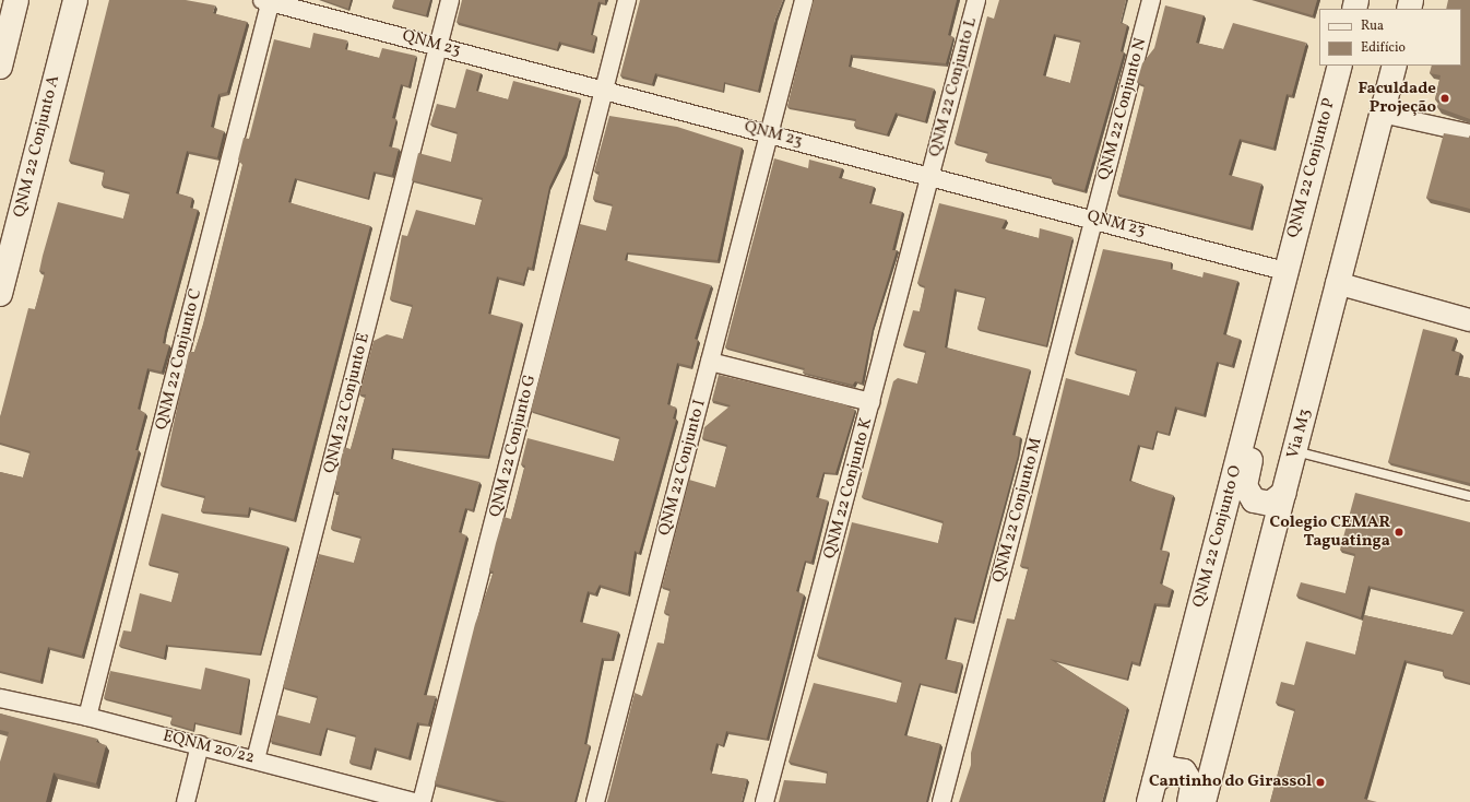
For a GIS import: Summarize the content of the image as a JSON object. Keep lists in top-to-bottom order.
{
  "streets": {
    "main road": [
      "QNM 22 Conjunto A",
      "QNM 22 Conjunto P",
      "Via M3",
      "QNM 22 Conjunto O"
    ],
    "street": [
      "QNM 23",
      "QNM 22 Conjunto L",
      "QNM 22 Conjunto N",
      "QNM 22 Conjunto C",
      "QNM 22 Conjunto E",
      "QNM 22 Conjunto G",
      "QNM 22 Conjunto I",
      "QNM 22 Conjunto K",
      "QNM 22 Conjunto M",
      "EQNM 20/22"
    ]
  },
  "crossings": [
    ["QNM 23", "QNM 22 Conjunto L"],
    ["QNM 23", "QNM 22 Conjunto N"],
    ["QNM 23", "QNM 22 Conjunto P"],
    ["QNM 23", "QNM 22 Conjunto C"],
    ["QNM 23", "QNM 22 Conjunto E"],
    ["QNM 23", "QNM 22 Conjunto G"],
    ["QNM 23", "QNM 22 Conjunto I"],
    ["QNM 23", "QNM 22 Conjunto K"],
    ["QNM 23", "QNM 22 Conjunto M"],
    ["QNM 23", "QNM 22 Conjunto O"],
    ["QNM 22 Conjunto L", "QNM 22 Conjunto K"],
    ["QNM 22 Conjunto N", "QNM 22 Conjunto M"],
    ["QNM 22 Conjunto P", "QNM 22 Conjunto O"],
    ["QNM 22 Conjunto C", "EQNM 20/22"],
    ["QNM 22 Conjunto E", "EQNM 20/22"]
  ],
  "places": ["Faculdade Projeção", "Colegio CEMAR Taguatinga", "Cantinho do Girassol"],
  "legend": ["Rua", "Edifício"]
}
